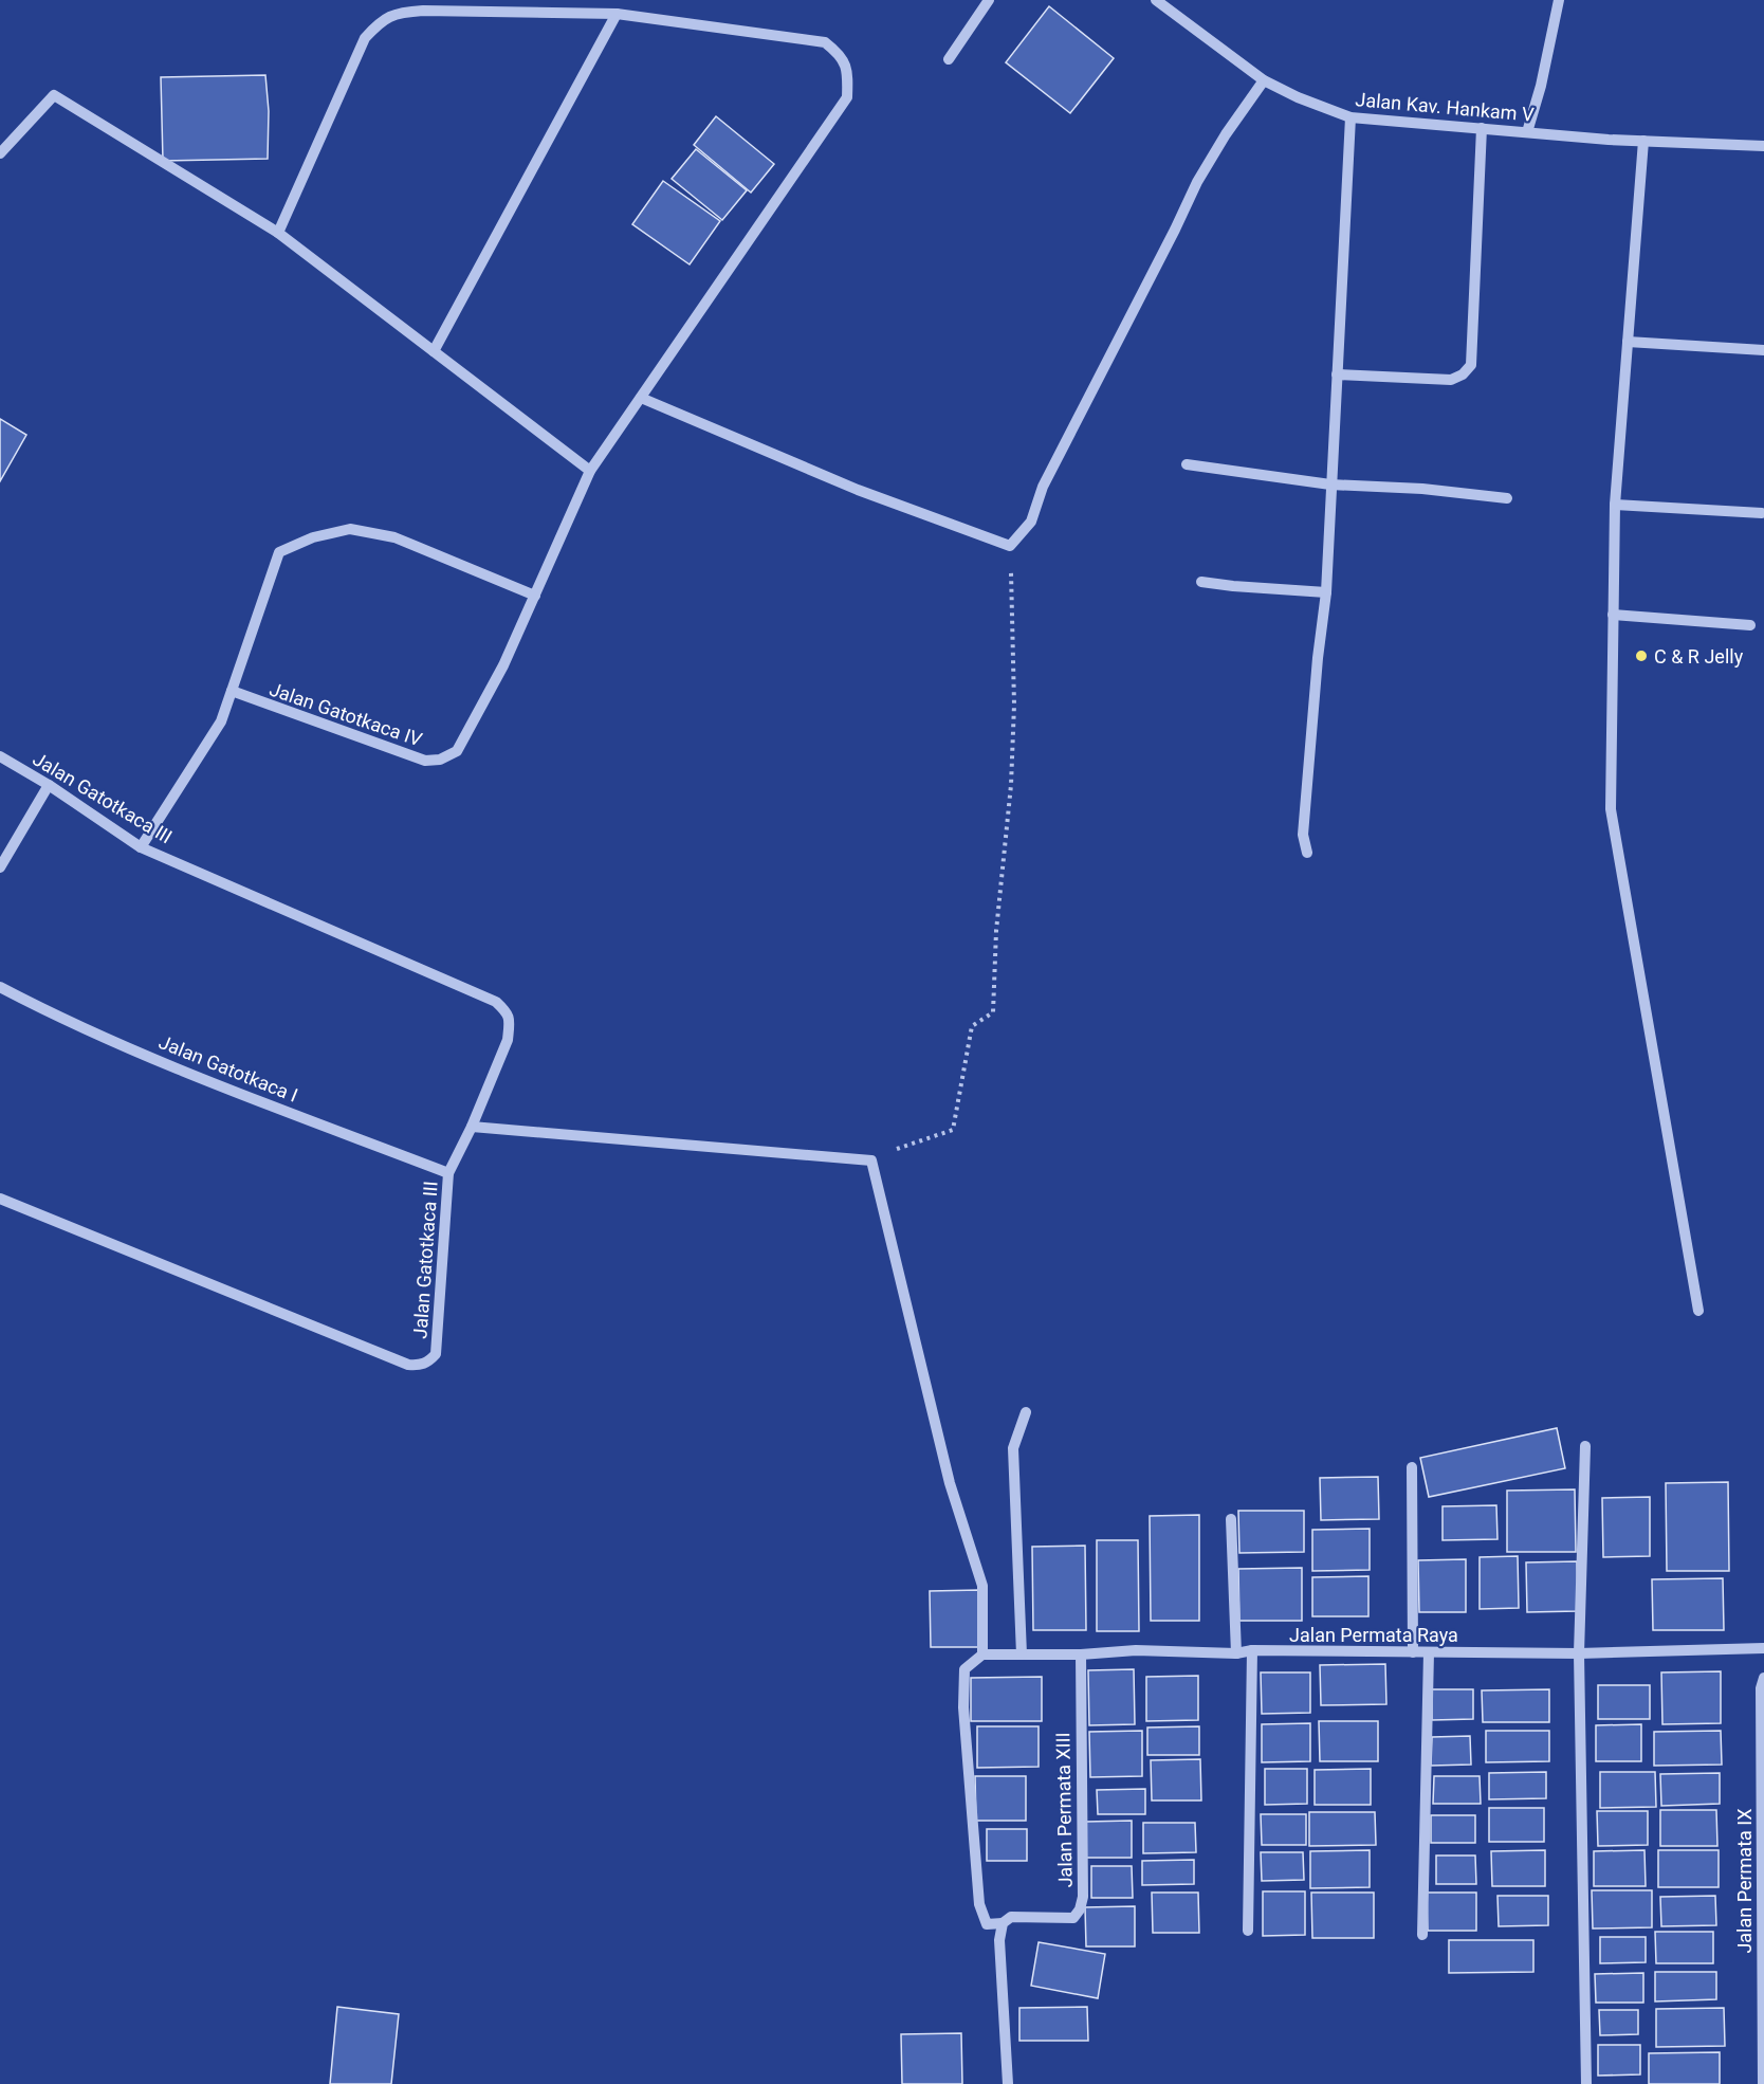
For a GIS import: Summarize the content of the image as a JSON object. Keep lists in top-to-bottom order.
{
  "streets": {
    "street": [
      "Jalan Kav. Hankam V",
      "Jalan Gatotkaca IV",
      "Jalan Gatotkaca III",
      "Jalan Gatotkaca I",
      "Jalan Permata Raya",
      "Jalan Permata XIII",
      "Jalan Permata IX"
    ]
  },
  "crossings": [
    ["Jalan Gatotkaca III", "Jalan Gatotkaca I"],
    ["Jalan Permata Raya", "Jalan Permata XIII"]
  ],
  "places": ["C & R Jelly"]
}
